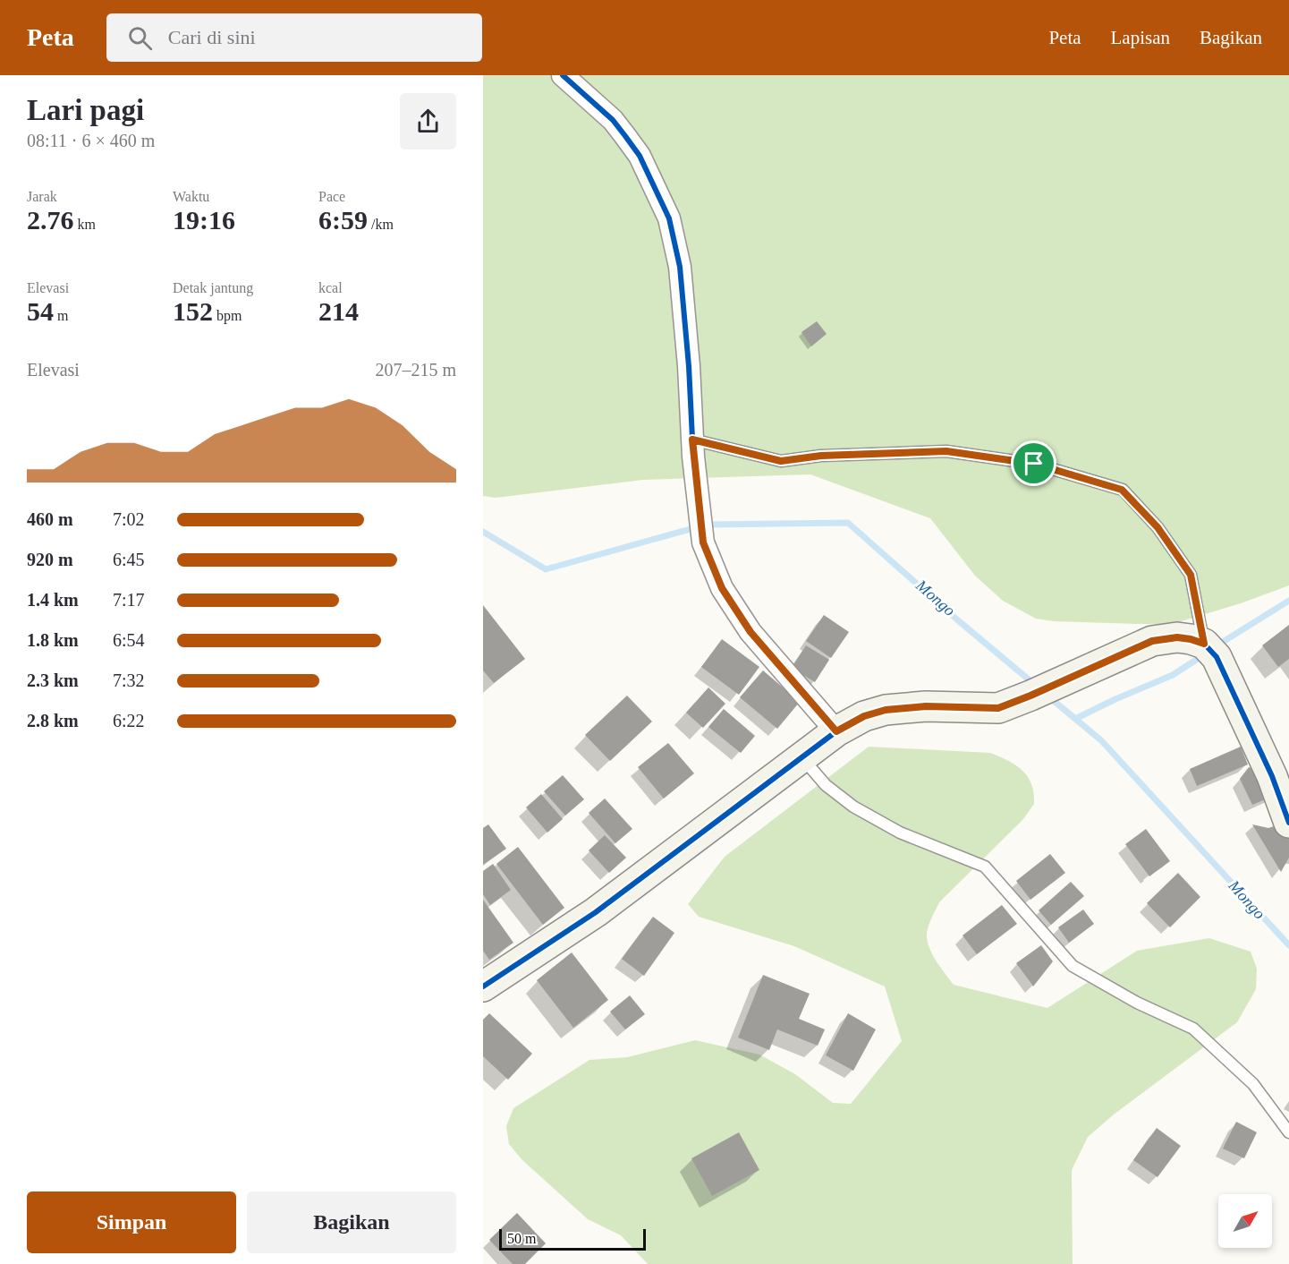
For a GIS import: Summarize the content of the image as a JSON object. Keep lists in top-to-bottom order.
{
  "water": ["Mongo"],
  "scale_bar": "50 m",
  "north": "top right",
  "page": {
    "header": "Peta",
    "search": "Cari di sini",
    "nav": ["Peta", "Lapisan", "Bagikan"],
    "heading": ["Lari pagi", "08:11 · 6 × 460 m"],
    "stats": [
      ["Jarak", "2.76 km"],
      ["Waktu", "19:16"],
      ["Pace", "6:59 /km"],
      ["Elevasi", "54 m"],
      ["Detak jantung", "152 bpm"],
      ["kcal", "214"]
    ],
    "chart": ["Elevasi", "207–215 m"],
    "list": [
      {
        "name": "460 m",
        "note": "7:02"
      },
      {
        "name": "920 m",
        "note": "6:45"
      },
      {
        "name": "1.4 km",
        "note": "7:17"
      },
      {
        "name": "1.8 km",
        "note": "6:54"
      },
      {
        "name": "2.3 km",
        "note": "7:32"
      },
      {
        "name": "2.8 km",
        "note": "6:22"
      }
    ],
    "buttons": ["Simpan", "Bagikan"],
    "scale": "50 m"
  }
}
